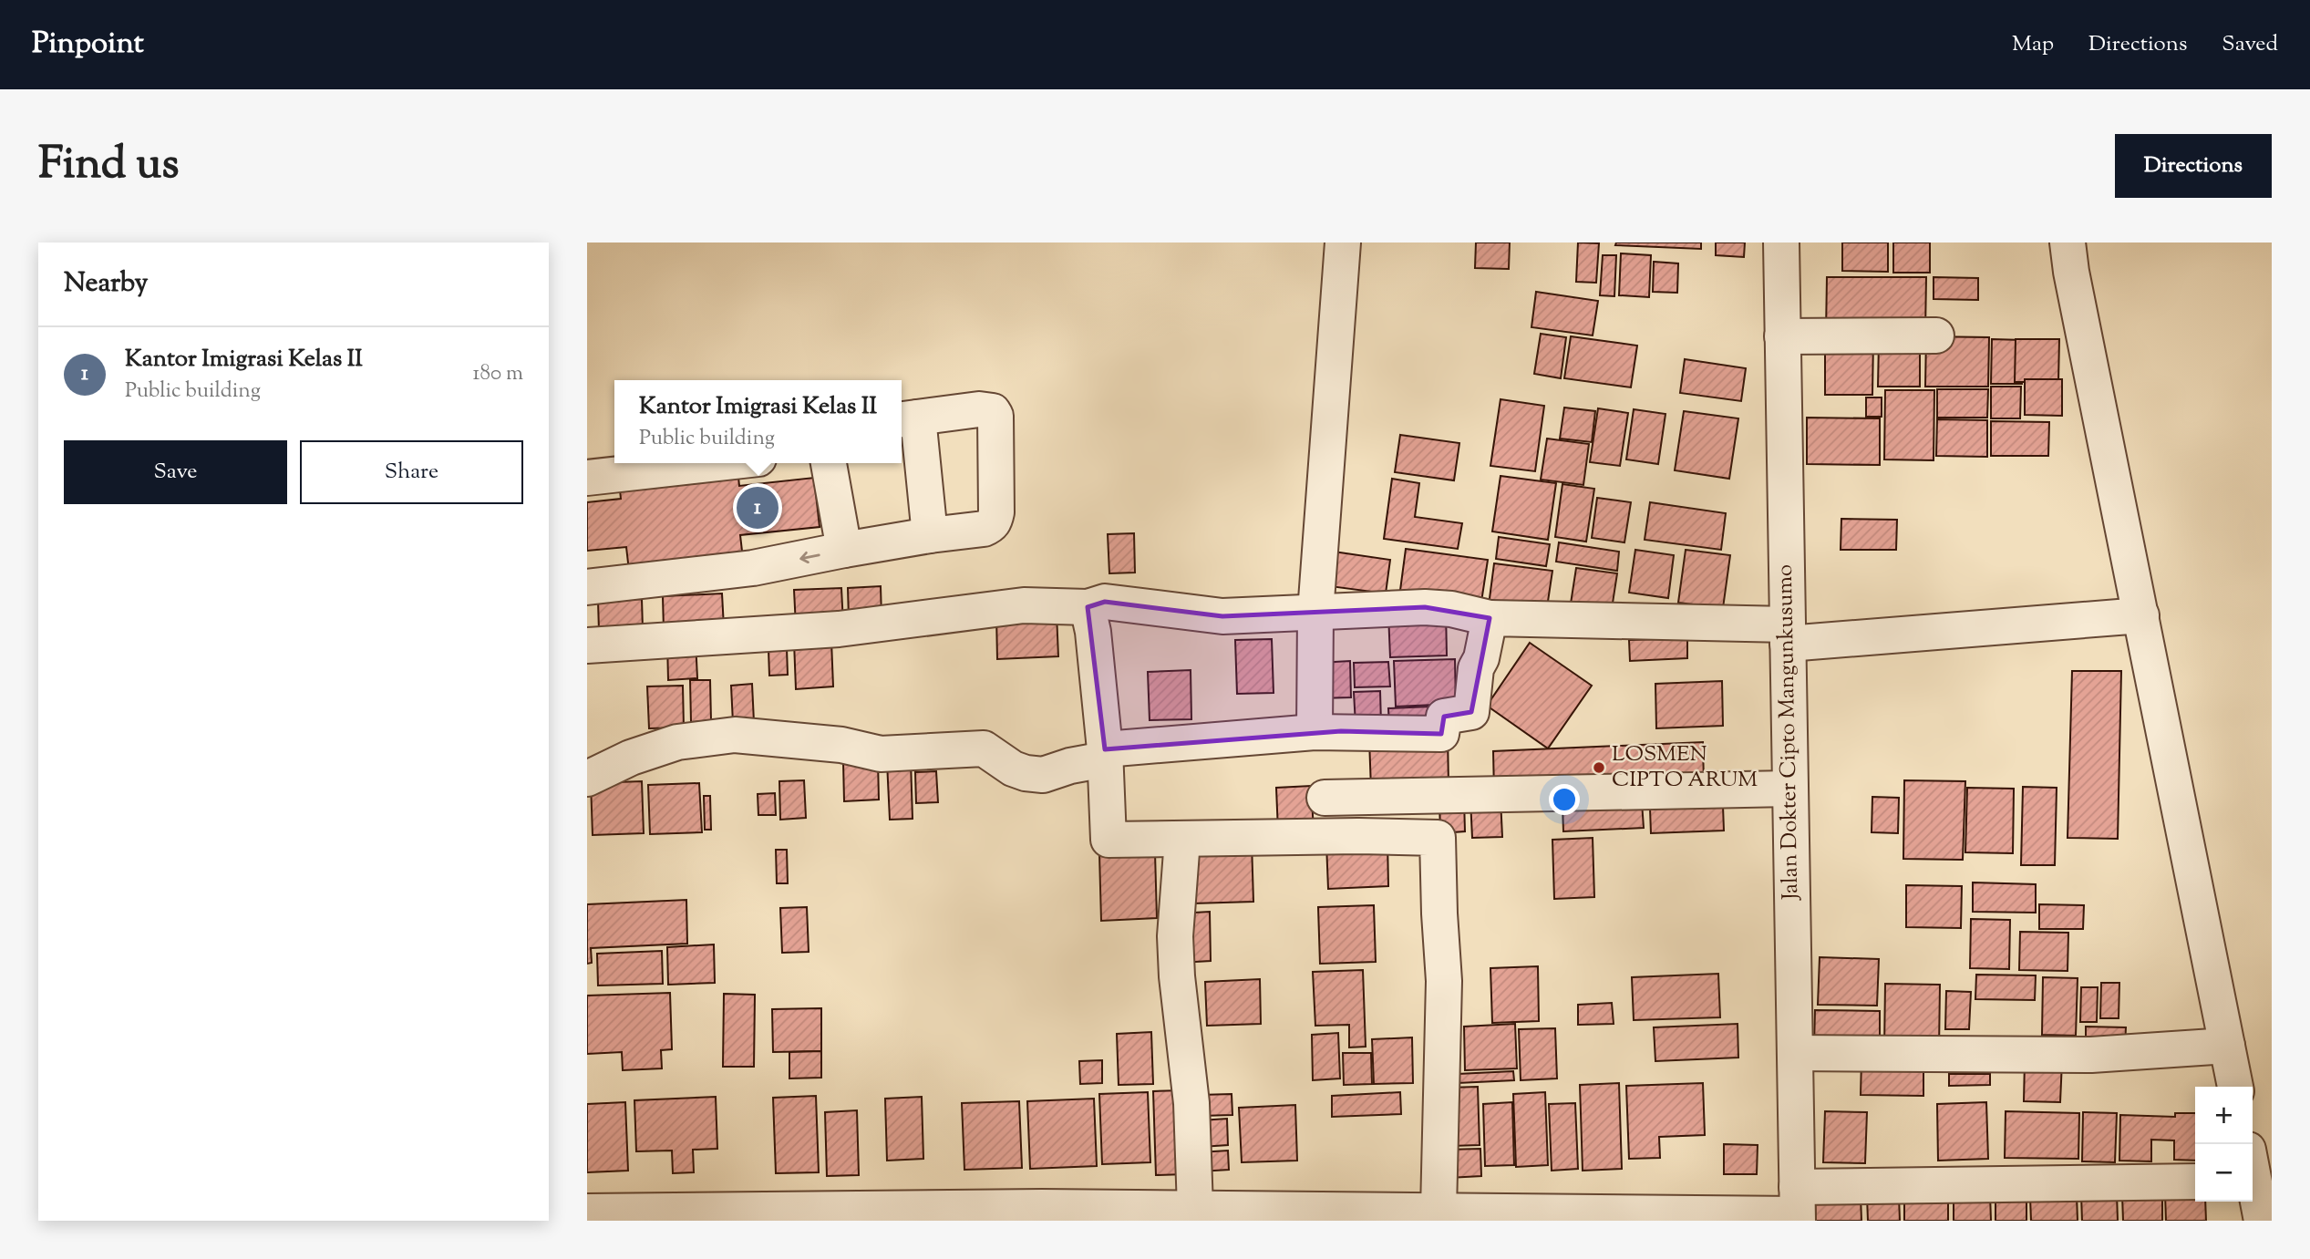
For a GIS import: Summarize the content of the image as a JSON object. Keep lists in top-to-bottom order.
{
  "streets": {
    "street": ["Jalan Dokter Cipto Mangunkusumo"]
  },
  "places": ["LOSMEN CIPTO ARUM"],
  "page": {
    "header": "Pinpoint",
    "nav": ["Map", "Directions", "Saved"],
    "title": "Find us",
    "buttons": [
      "Directions",
      ["Save", "Share"]
    ],
    "heading": "Nearby",
    "list": [
      {
        "mark": "1",
        "name": "Kantor Imigrasi Kelas II",
        "note": "Public building",
        "value": "180 m"
      }
    ],
    "popup": ["Kantor Imigrasi Kelas II", "Public building"],
    "pins": "1",
    "map_buttons": ["+", "−"]
  }
}
